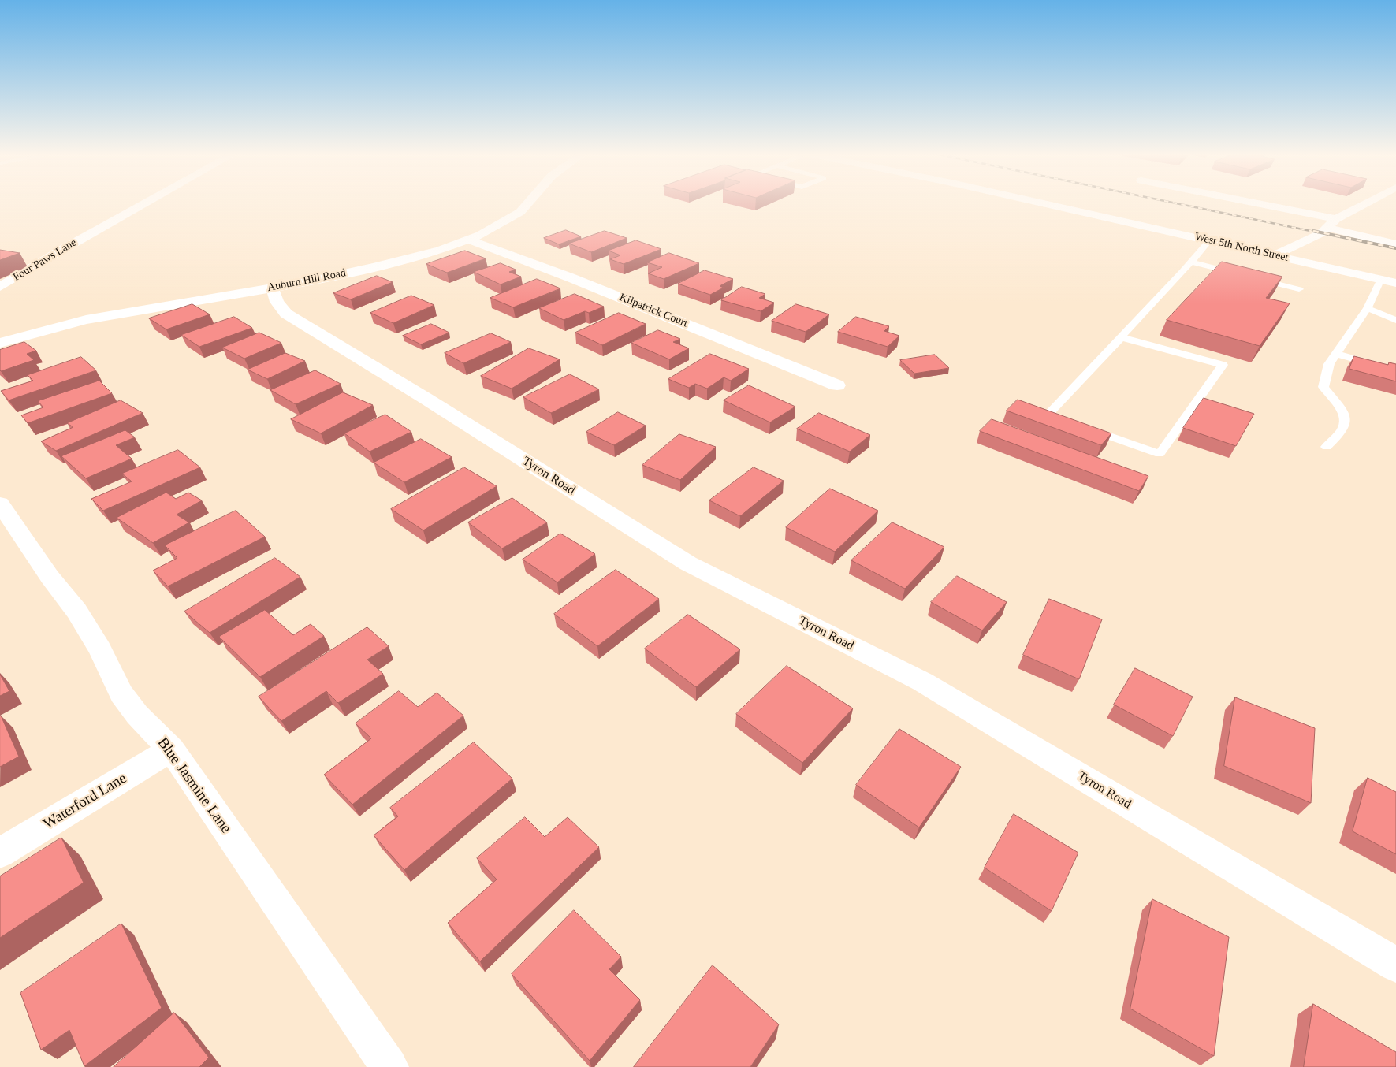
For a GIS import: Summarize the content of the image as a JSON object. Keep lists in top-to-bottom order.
{
  "streets": {
    "street": [
      "West 5th North Street",
      "Four Paws Lane",
      "Auburn Hill Road",
      "Kilpatrick Court",
      "Tyron Road",
      "Blue Jasmine Lane",
      "Waterford Lane"
    ]
  },
  "crossings": [
    ["Auburn Hill Road", "Kilpatrick Court"],
    ["Auburn Hill Road", "Tyron Road"],
    ["Blue Jasmine Lane", "Waterford Lane"]
  ]
}
